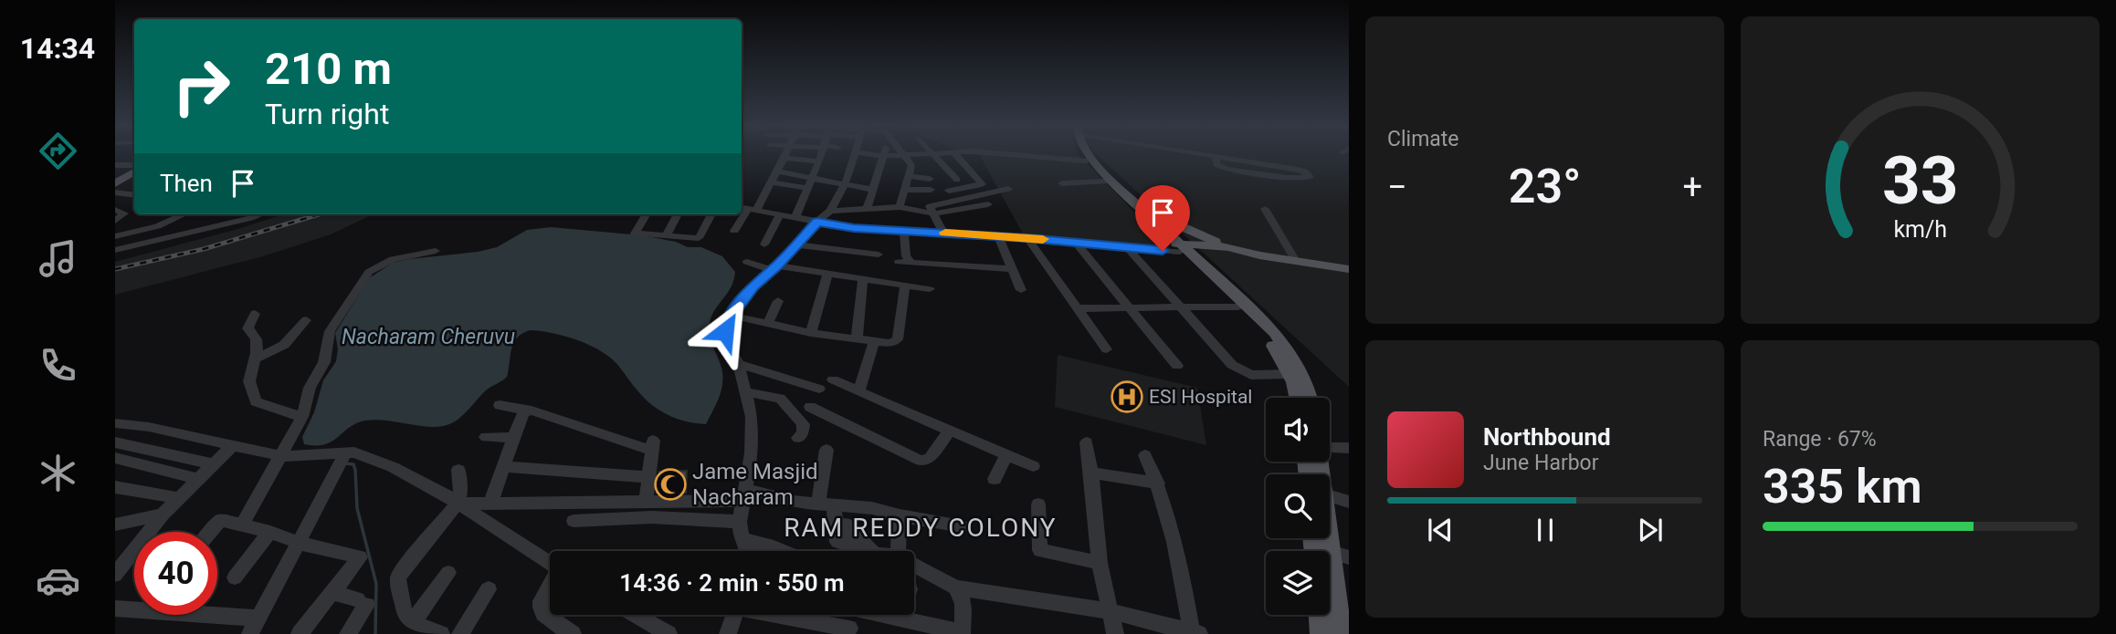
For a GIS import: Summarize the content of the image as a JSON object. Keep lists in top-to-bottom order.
{
  "districts": ["RAM REDDY COLONY"],
  "water": ["Nacharam Cheruvu"],
  "places": {
    "hospital": ["ESI Hospital"],
    "mosque": ["Jame Masjid Nacharam"]
  },
  "page": {
    "tabs": "14:34",
    "tile": [
      "Climate",
      ["Range · 67%", "335 km"]
    ],
    "turn": ["210 m", "Turn right"],
    "then": "Then",
    "heat": ["−", "23°", "+"],
    "song": ["Northbound", "June Harbor"],
    "limit": "40",
    "trip": "14:36 · 2 min · 550 m",
    "gauge": ["33", "km/h"]
  }
}
